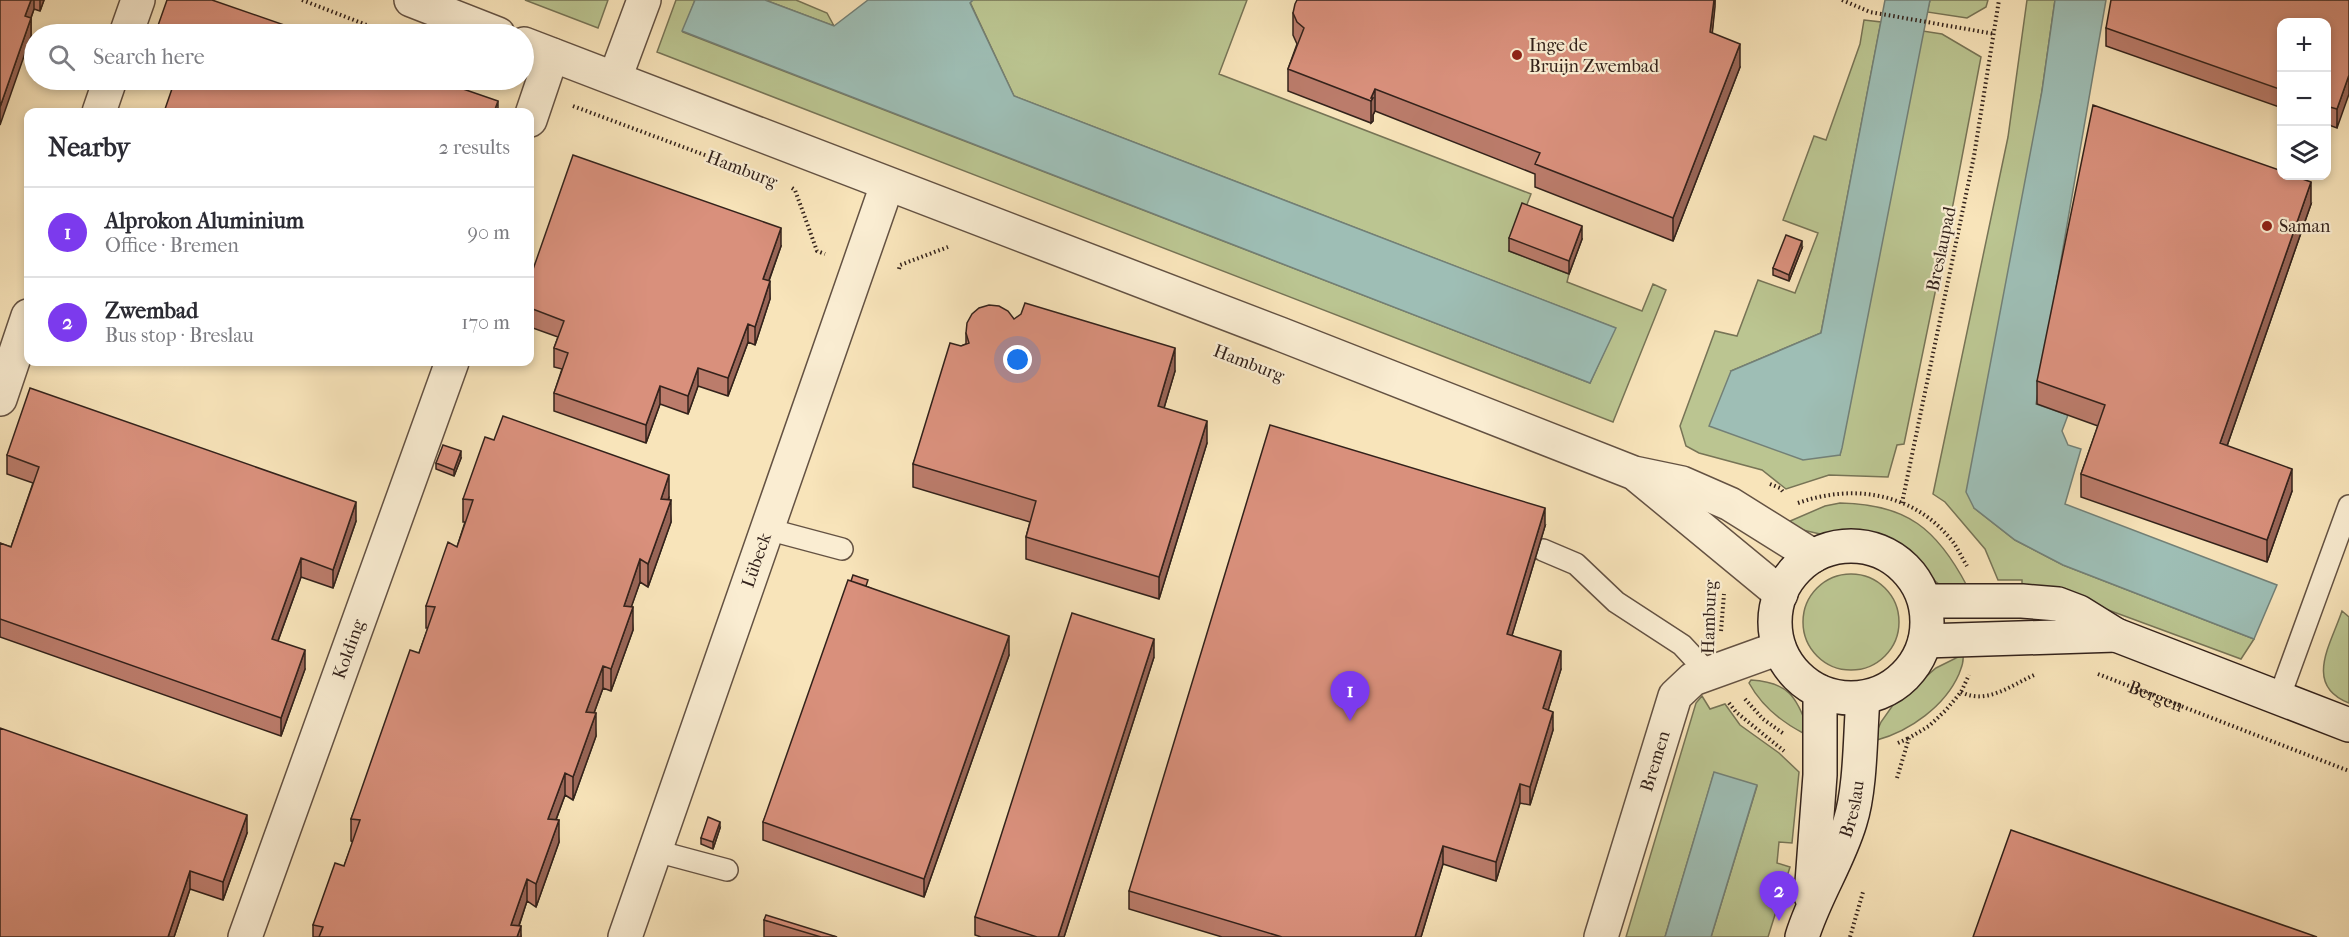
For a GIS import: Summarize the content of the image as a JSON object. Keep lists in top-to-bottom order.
{
  "streets": {
    "street": [
      "Hamburg",
      "Lübeck",
      "Kolding",
      "Bremen",
      "Breslau"
    ],
    "path": ["Breslaupad", "Bergen"]
  },
  "crossings": [
    ["Hamburg", "Lübeck"],
    ["Hamburg", "Bremen"],
    ["Hamburg", "Breslau"],
    ["Bremen", "Breslau"]
  ],
  "places": ["Inge de Bruijn Zwembad", "Saman"],
  "page": {
    "map_buttons": ["+", "−"],
    "search": "Search here",
    "heading": ["Nearby", "2 results"],
    "list": [
      {
        "mark": "1",
        "name": "Alprokon Aluminium",
        "note": "Office · Bremen",
        "value": "90 m"
      },
      {
        "mark": "2",
        "name": "Zwembad",
        "note": "Bus stop · Breslau",
        "value": "170 m"
      }
    ],
    "pins": ["1", "2"]
  }
}
